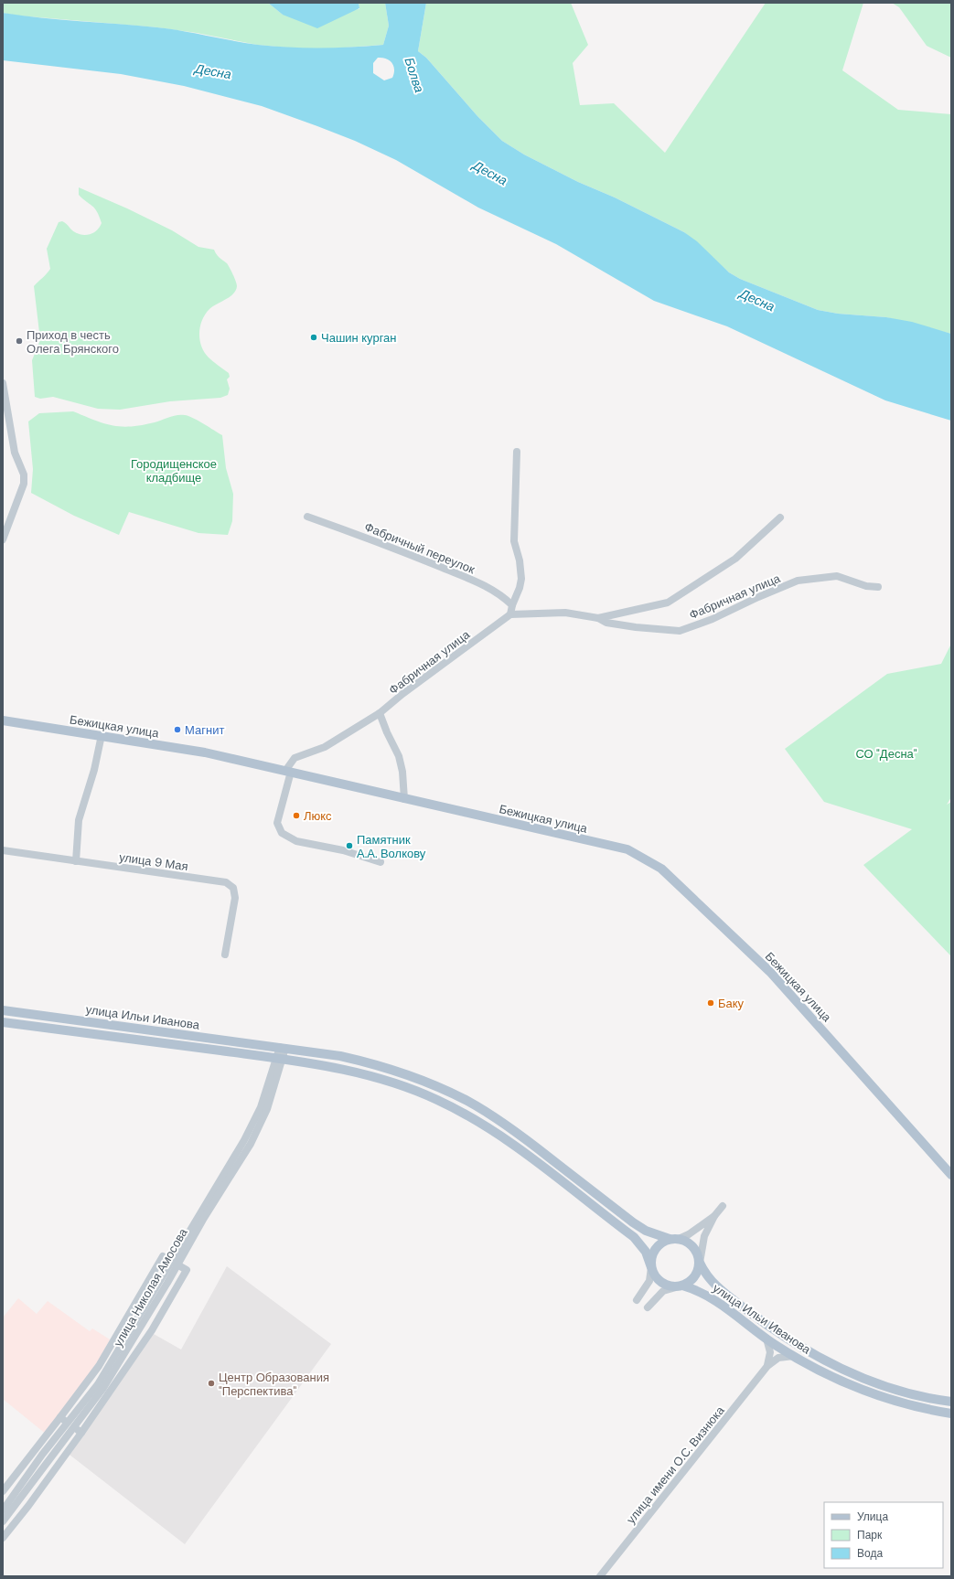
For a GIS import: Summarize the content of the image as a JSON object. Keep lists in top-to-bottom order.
{
  "streets": {
    "main road": ["Бежицкая улица", "улица Ильи Иванова"],
    "street": [
      "Фабричный переулок",
      "Фабричная улица",
      "улица 9 Мая",
      "улица Николая Амосова",
      "улица имени О.С. Визнюка"
    ]
  },
  "crossings": [
    ["Фабричная улица", "Бежицкая улица"],
    ["улица Ильи Иванова", "улица Николая Амосова"]
  ],
  "water": ["Десна", "Болва"],
  "parks": ["Городищенское кладбище", "СО \"Десна\""],
  "places": [
    "Чашин курган",
    "Приход в честь Олега Брянского",
    "Магнит",
    "Люкс",
    "Памятник А.А. Волкову",
    "Баку",
    "Центр Образования \"Перспектива\""
  ],
  "legend": ["Улица", "Парк", "Вода"]
}
